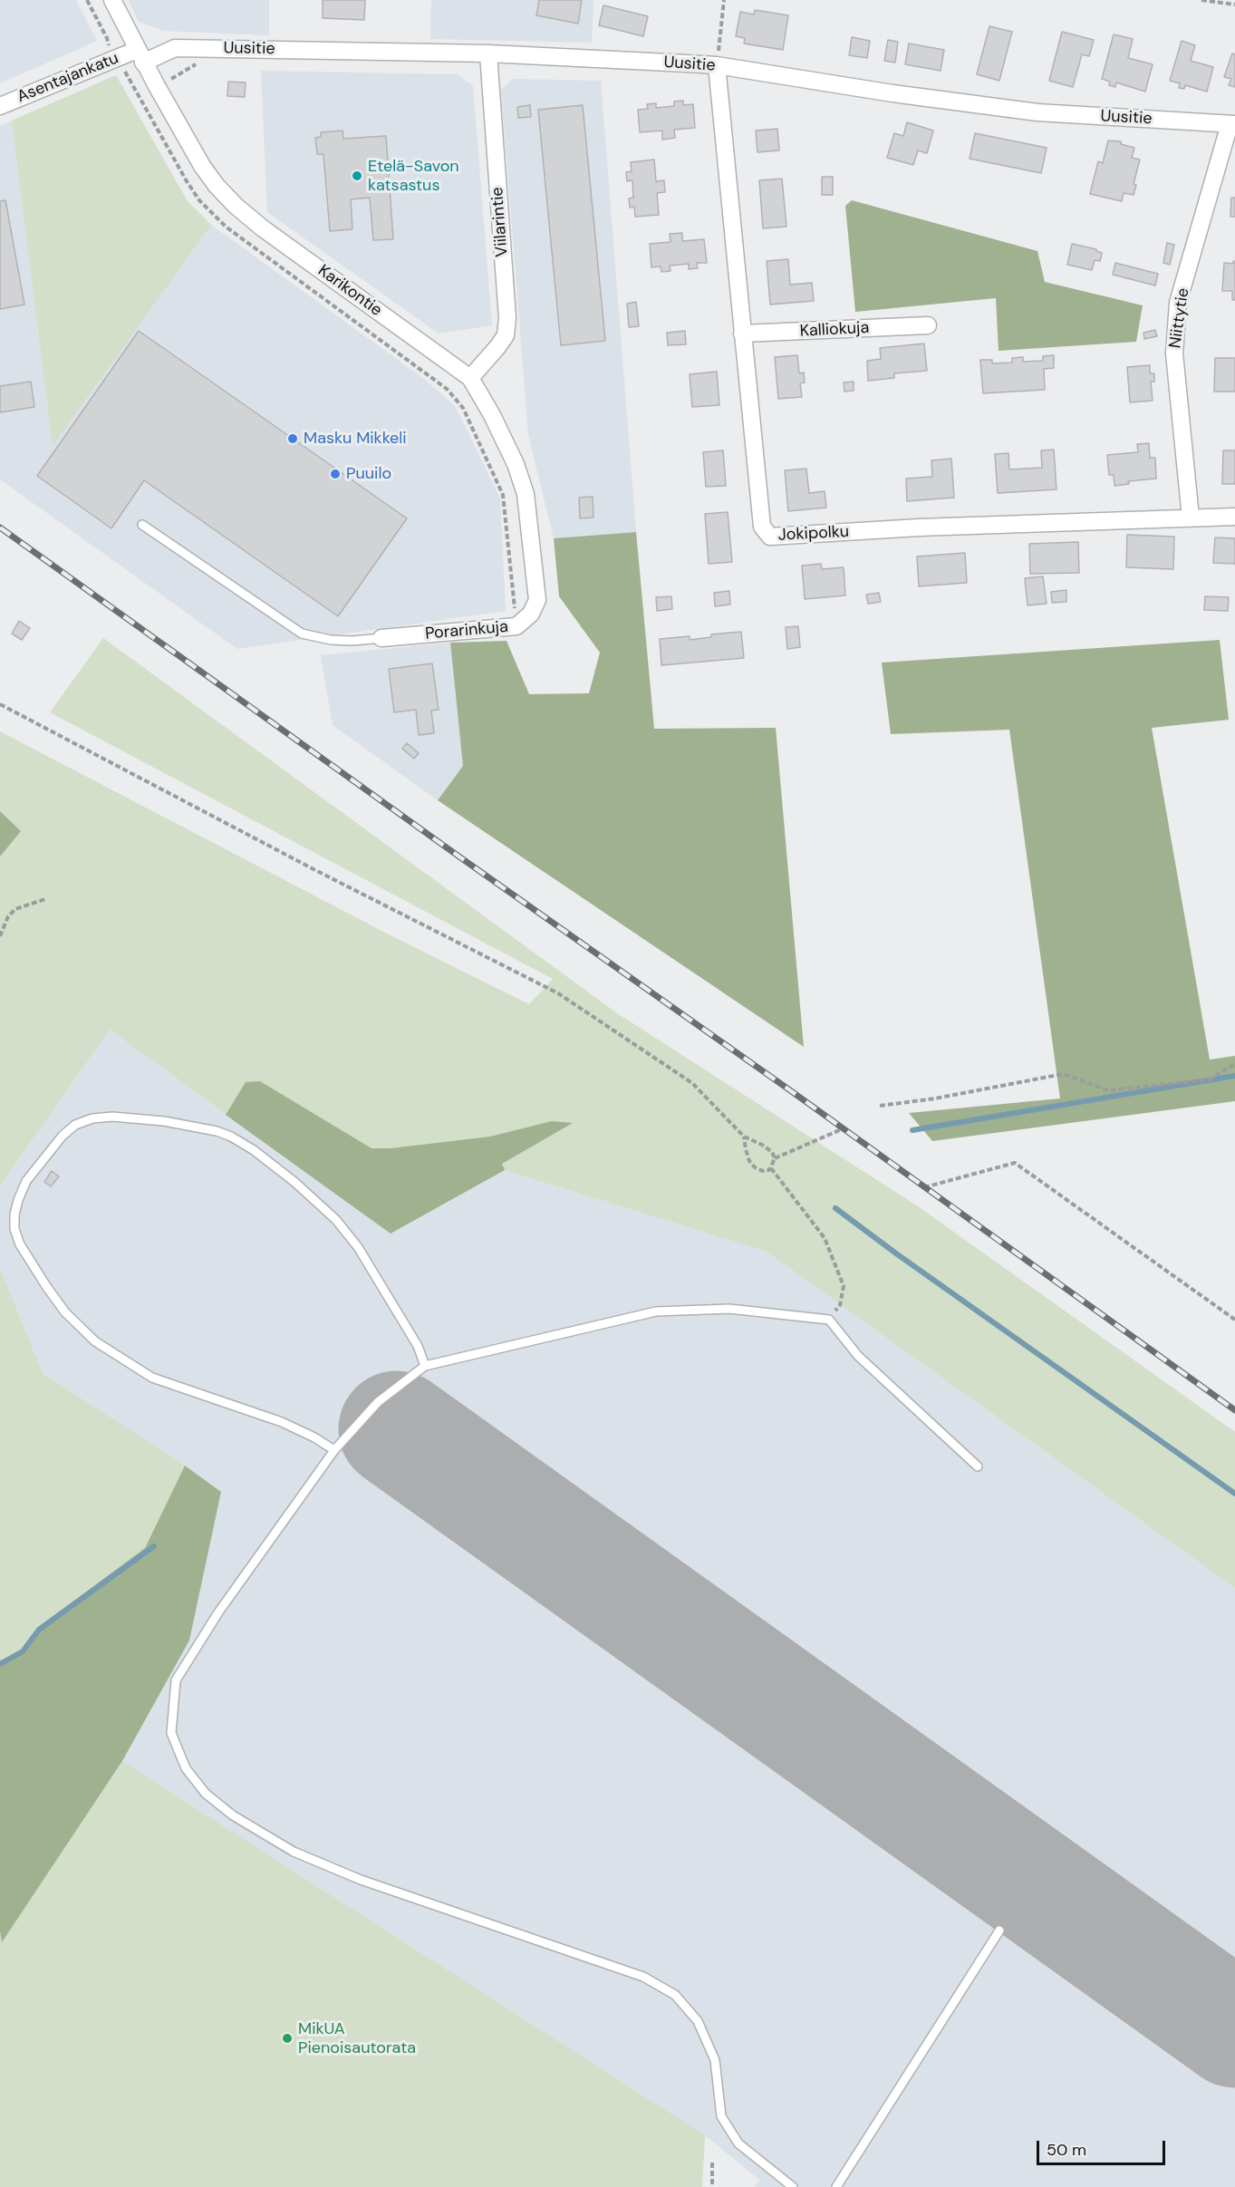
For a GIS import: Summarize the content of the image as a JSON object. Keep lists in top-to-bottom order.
{
  "streets": {
    "street": [
      "Uusitie",
      "Asentajankatu",
      "Viilarintie",
      "Karikontie",
      "Niittytie",
      "Kalliokuja",
      "Jokipolku",
      "Porarinkuja"
    ]
  },
  "crossings": [
    ["Uusitie", "Asentajankatu"],
    ["Uusitie", "Viilarintie"],
    ["Uusitie", "Karikontie"],
    ["Uusitie", "Niittytie"],
    ["Uusitie", "Jokipolku"],
    ["Asentajankatu", "Karikontie"],
    ["Viilarintie", "Karikontie"],
    ["Karikontie", "Porarinkuja"],
    ["Niittytie", "Jokipolku"],
    ["Kalliokuja", "Jokipolku"]
  ],
  "places": [
    "Etelä-Savon katsastus",
    "Masku Mikkeli",
    "Puuilo",
    "MikUA Pienoisautorata"
  ],
  "scale_bar": "50 m"
}
